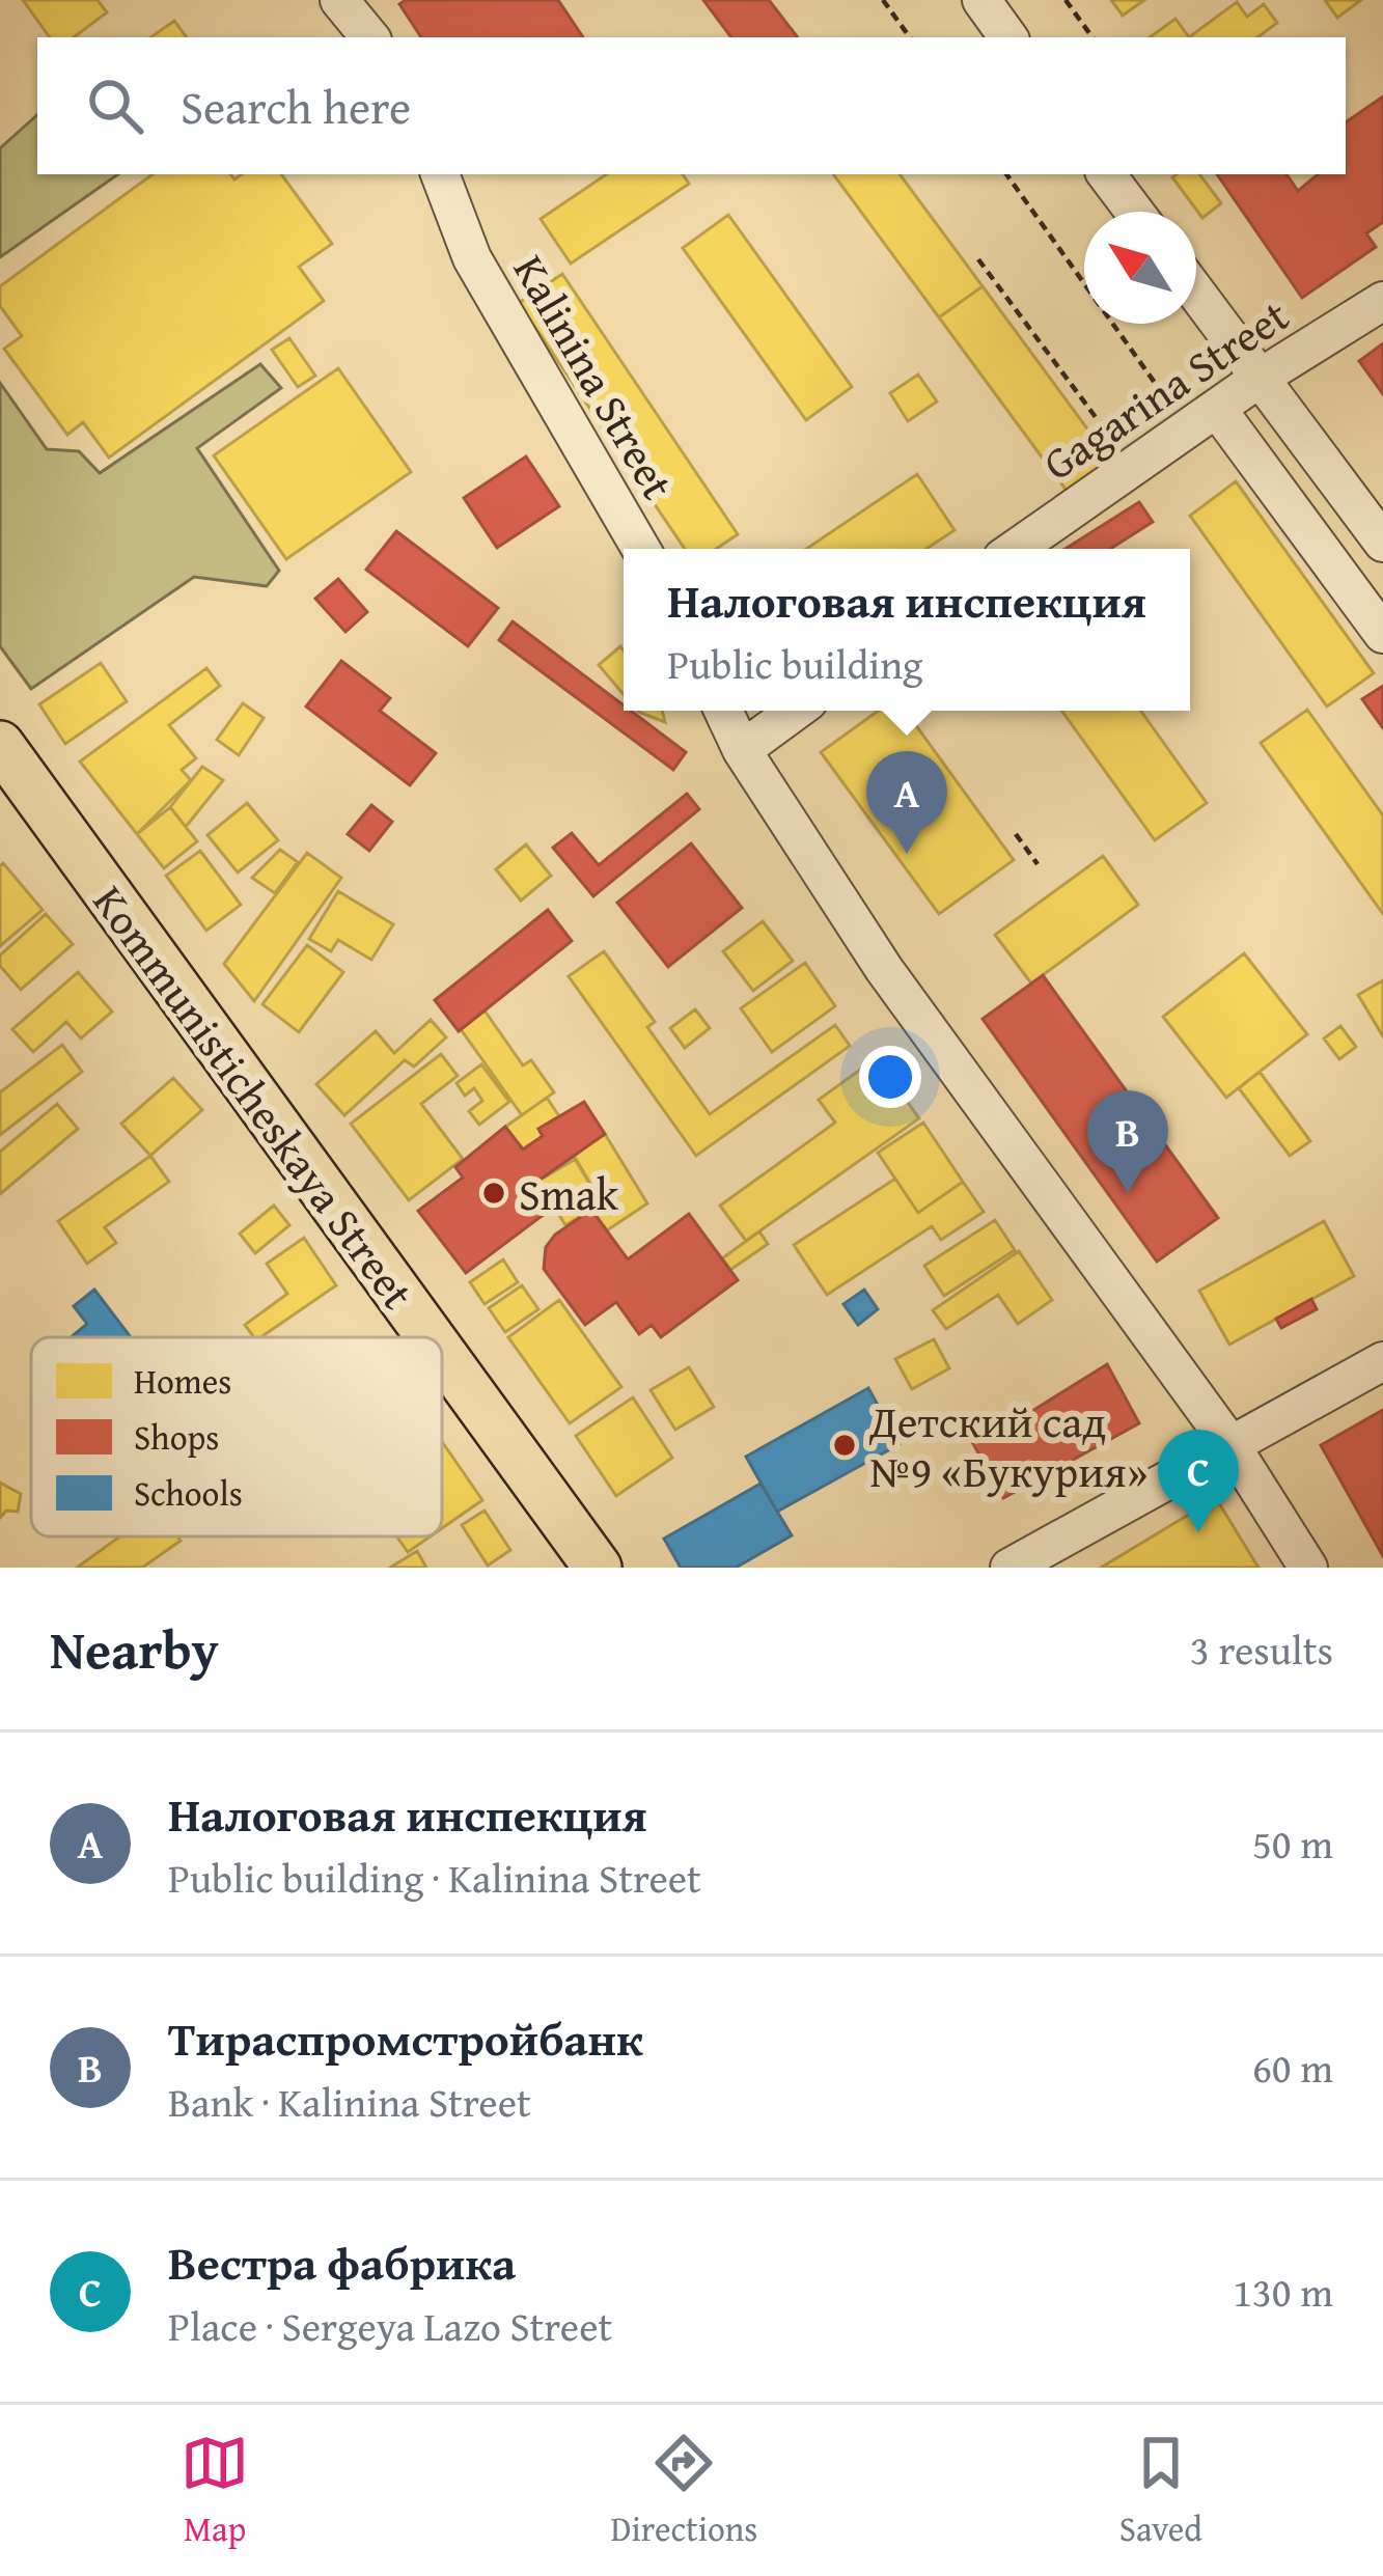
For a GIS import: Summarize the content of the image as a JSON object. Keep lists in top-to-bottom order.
{
  "streets": {
    "main road": ["Kommunisticheskaya Street"],
    "street": ["Kalinina Street", "Gagarina Street"]
  },
  "places": ["Smak", "Детский сад №9 «Букурия»"],
  "legend": ["Homes", "Shops", "Schools"],
  "north": "top left",
  "page": {
    "search": "Search here",
    "popup": ["Налоговая инспекция", "Public building"],
    "pins": ["A", "B", "C"],
    "heading": ["Nearby", "3 results"],
    "list": [
      {
        "mark": "A",
        "name": "Налоговая инспекция",
        "note": "Public building · Kalinina Street",
        "value": "50 m"
      },
      {
        "mark": "B",
        "name": "Тираспромстройбанк",
        "note": "Bank · Kalinina Street",
        "value": "60 m"
      },
      {
        "mark": "C",
        "name": "Вестра фабрика",
        "note": "Place · Sergeya Lazo Street",
        "value": "130 m"
      }
    ],
    "nav": ["Map", "Directions", "Saved"]
  }
}
